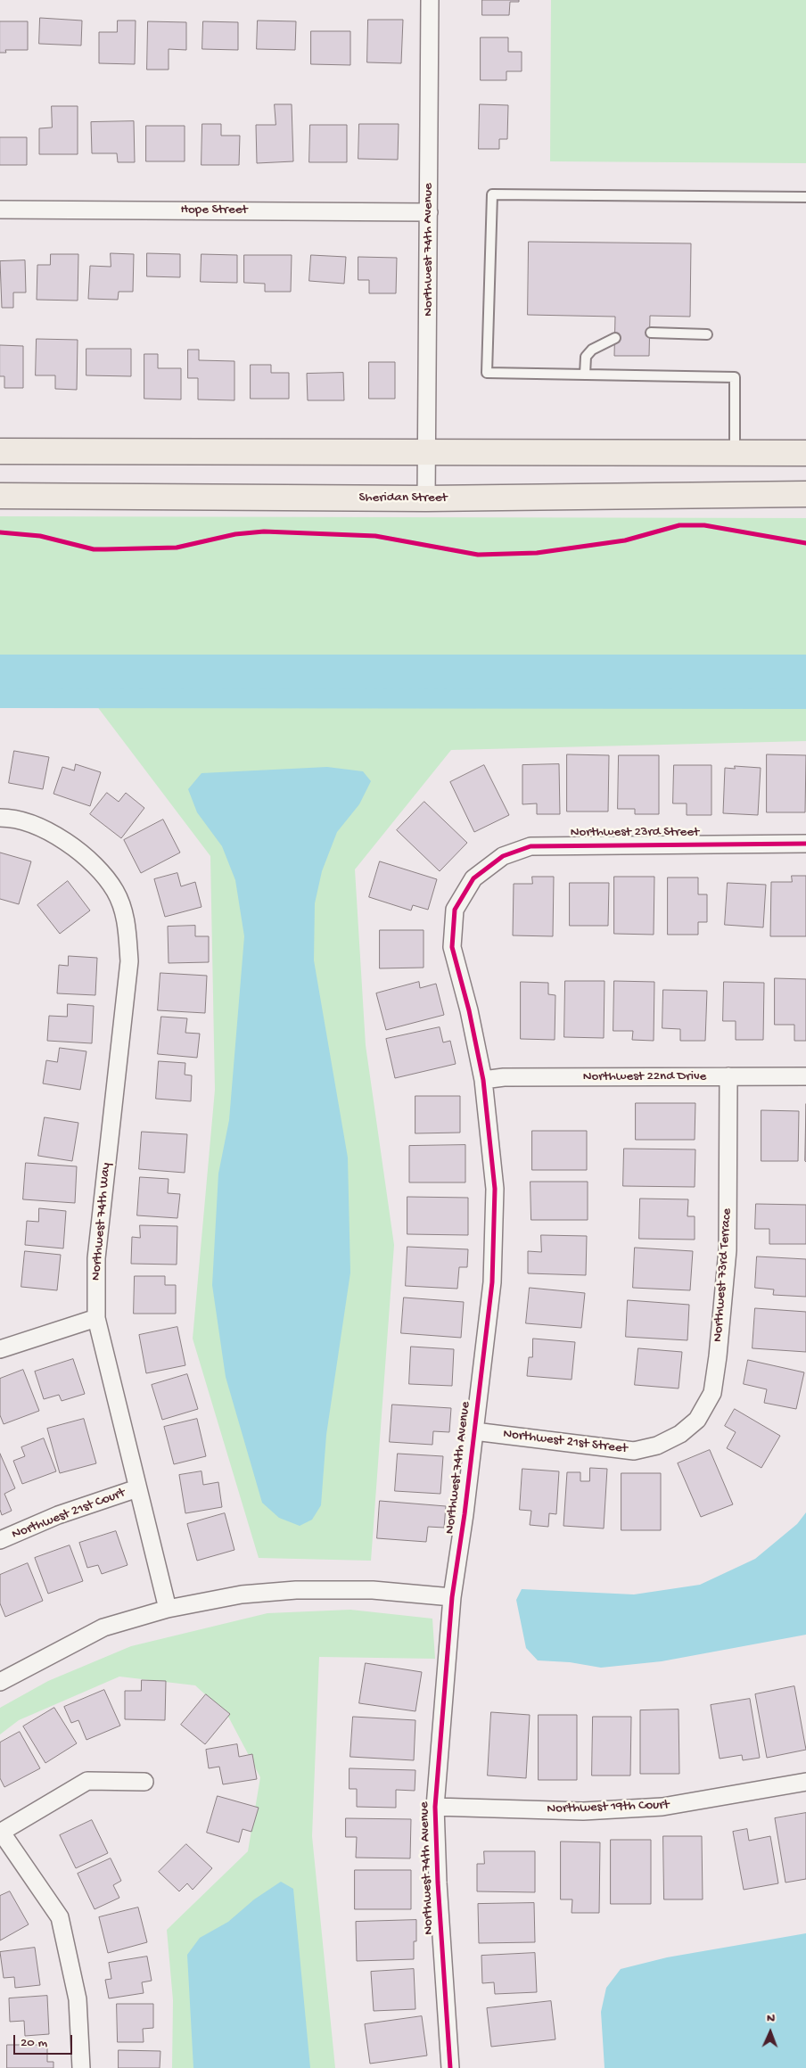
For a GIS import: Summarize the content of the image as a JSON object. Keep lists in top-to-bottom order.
{
  "streets": {
    "main road": ["Sheridan Street"],
    "street": [
      "Hope Street",
      "Northwest 74th Avenue",
      "Northwest 23rd Street",
      "Northwest 22nd Drive",
      "Northwest 74th Way",
      "Northwest 73rd Terrace",
      "Northwest 21st Street",
      "Northwest 21st Court",
      "Northwest 19th Court"
    ]
  },
  "crossings": [
    ["Hope Street", "Northwest 74th Avenue"],
    ["Northwest 74th Avenue", "Sheridan Street"],
    ["Northwest 74th Avenue", "Northwest 23rd Street"],
    ["Northwest 74th Avenue", "Northwest 22nd Drive"],
    ["Northwest 74th Avenue", "Northwest 21st Street"],
    ["Northwest 74th Avenue", "Northwest 19th Court"],
    ["Northwest 22nd Drive", "Northwest 73rd Terrace"],
    ["Northwest 74th Way", "Northwest 21st Court"],
    ["Northwest 73rd Terrace", "Northwest 21st Street"]
  ],
  "scale_bar": "20 m",
  "north": "top"
}
